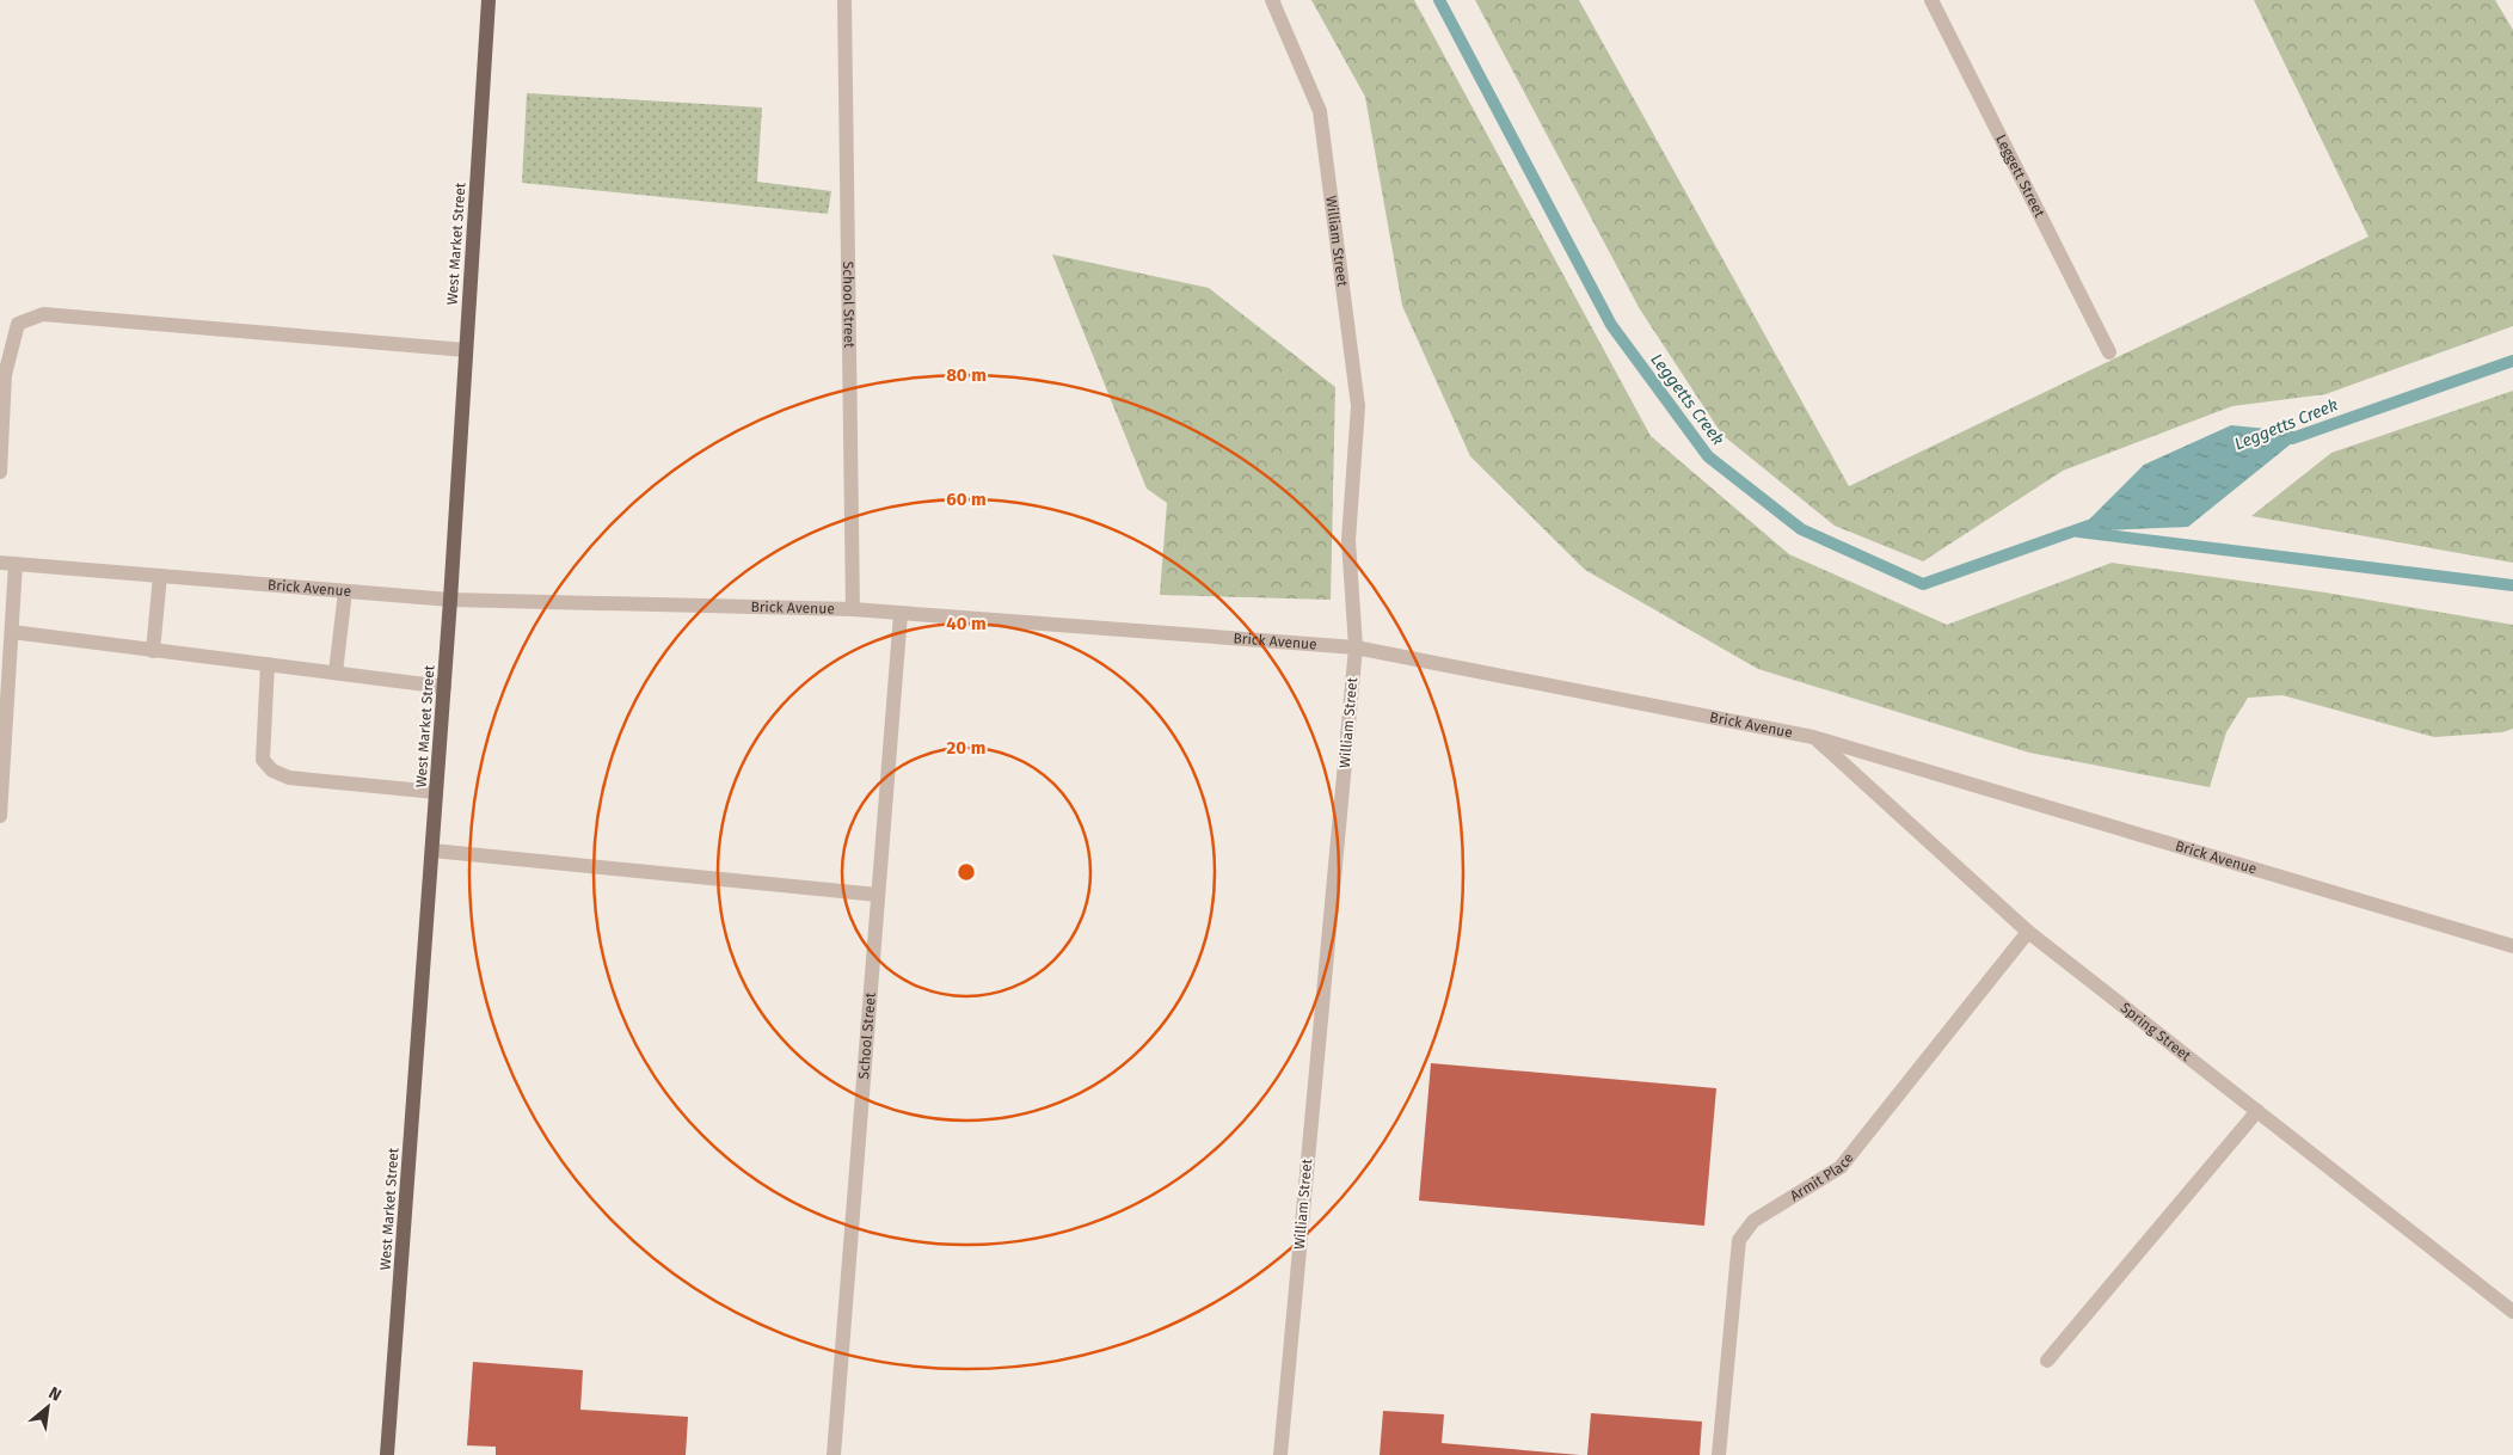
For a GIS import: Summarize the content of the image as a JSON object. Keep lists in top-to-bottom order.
{
  "streets": {
    "main road": ["West Market Street"],
    "street": [
      "Leggett Street",
      "William Street",
      "School Street",
      "Brick Avenue",
      "Spring Street",
      "Armit Place"
    ]
  },
  "crossings": [
    ["William Street", "Brick Avenue"],
    ["West Market Street", "Brick Avenue"],
    ["School Street", "Brick Avenue"],
    ["Brick Avenue", "Spring Street"],
    ["Spring Street", "Armit Place"]
  ],
  "water": ["Leggetts Creek"],
  "north": "top right",
  "rings": [
    "80 m",
    "60 m",
    "40 m",
    "20 m"
  ]
}
